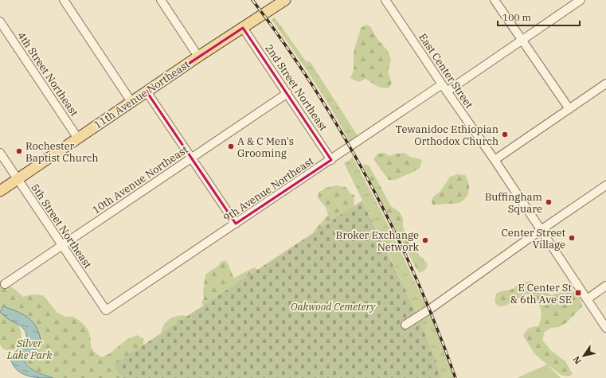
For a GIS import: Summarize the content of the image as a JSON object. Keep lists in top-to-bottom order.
{
  "streets": {
    "main road": ["11th Avenue Northeast"],
    "street": [
      "East Center Street",
      "4th Street Northeast",
      "2nd Street Northeast",
      "10th Avenue Northeast",
      "9th Avenue Northeast",
      "5th Street Northeast"
    ]
  },
  "crossings": [
    ["East Center Street", "9th Avenue Northeast"],
    ["4th Street Northeast", "11th Avenue Northeast"],
    ["2nd Street Northeast", "11th Avenue Northeast"],
    ["2nd Street Northeast", "10th Avenue Northeast"],
    ["2nd Street Northeast", "9th Avenue Northeast"],
    ["11th Avenue Northeast", "5th Street Northeast"],
    ["10th Avenue Northeast", "5th Street Northeast"],
    ["9th Avenue Northeast", "5th Street Northeast"]
  ],
  "parks": ["Oakwood Cemetery", "Silver Lake Park"],
  "places": {
    "other": [
      "Tewanidoc Ethiopian Orthodox Church",
      "A & C Men's Grooming",
      "Rochester Baptist Church",
      "Buffingham Square",
      "Center Street Village",
      "Broker Exchange Network"
    ],
    "transit": ["E Center St & 6th Ave SE"]
  },
  "scale_bar": "100 m",
  "north": "bottom left"
}
